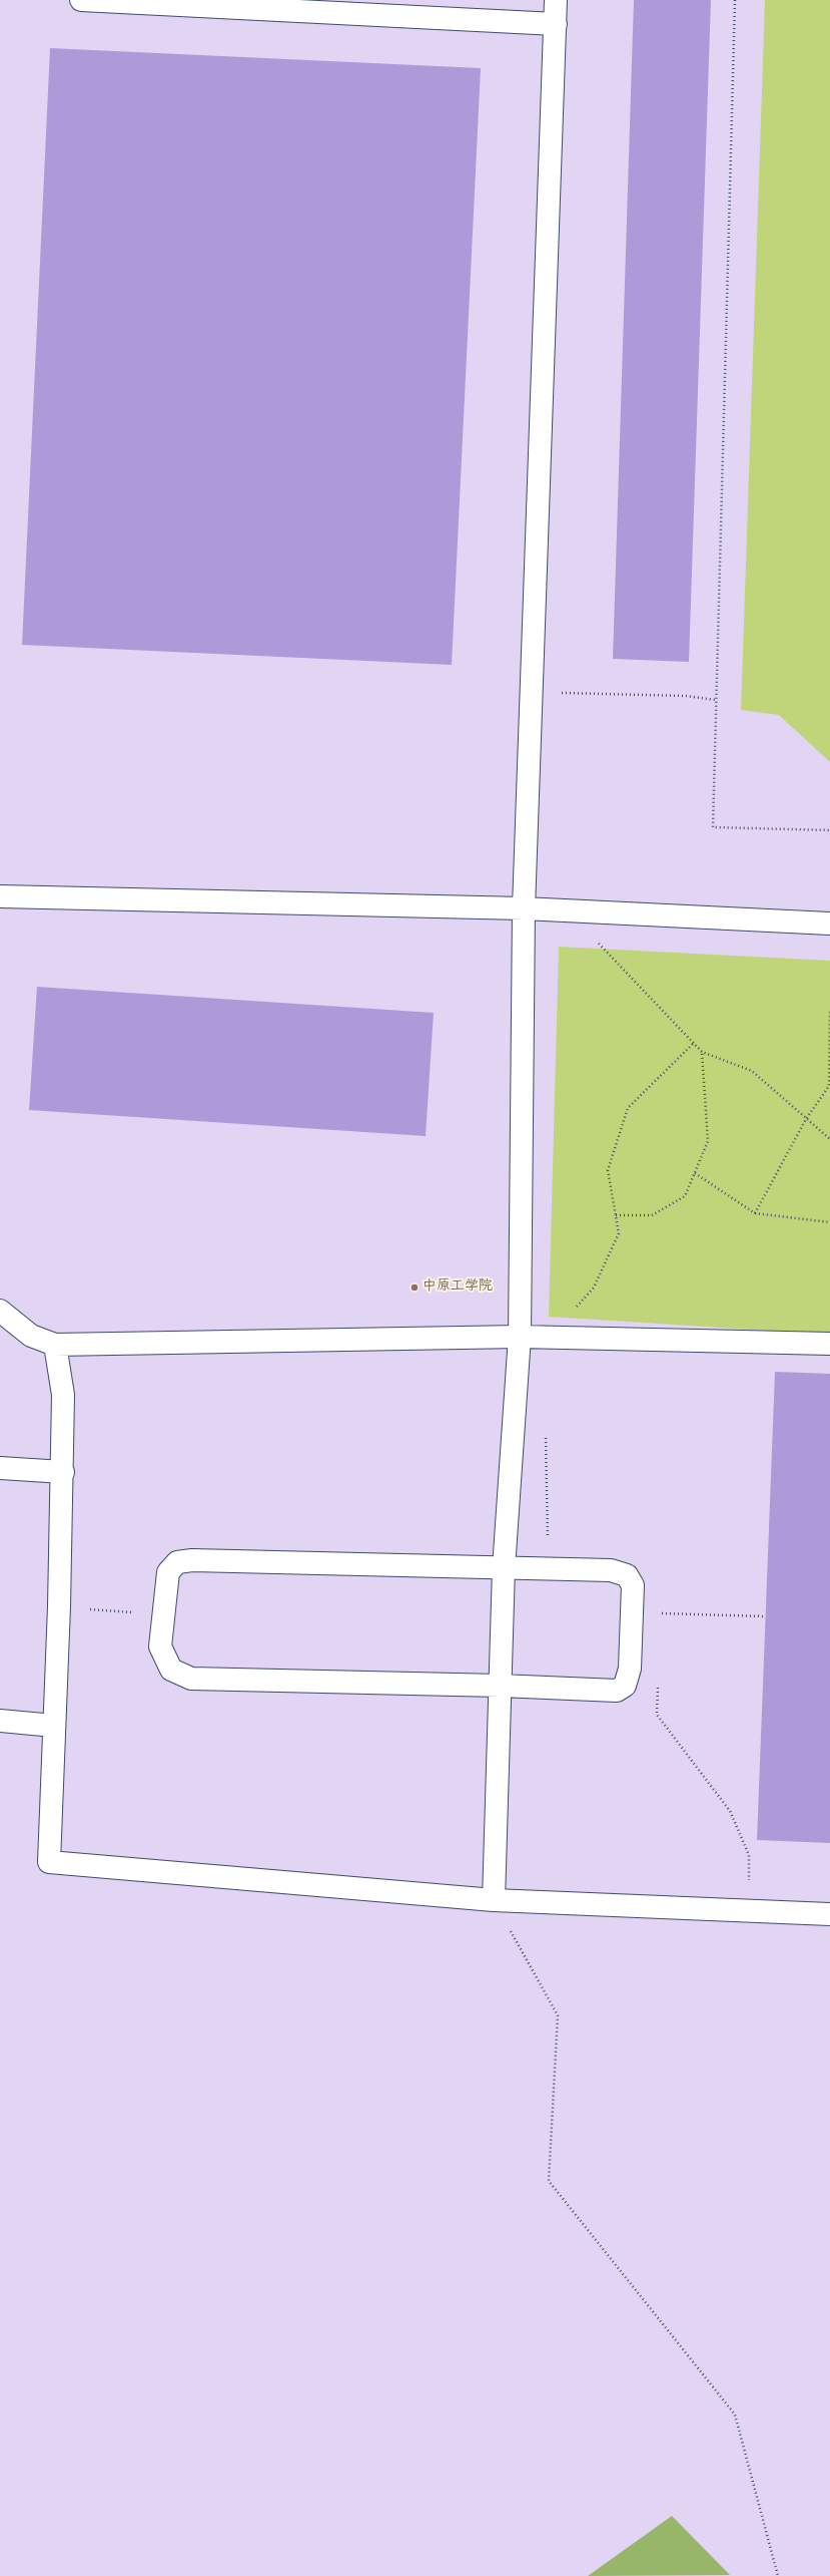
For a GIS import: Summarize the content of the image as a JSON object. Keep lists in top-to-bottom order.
{
  "places": ["中原工学院"]
}
